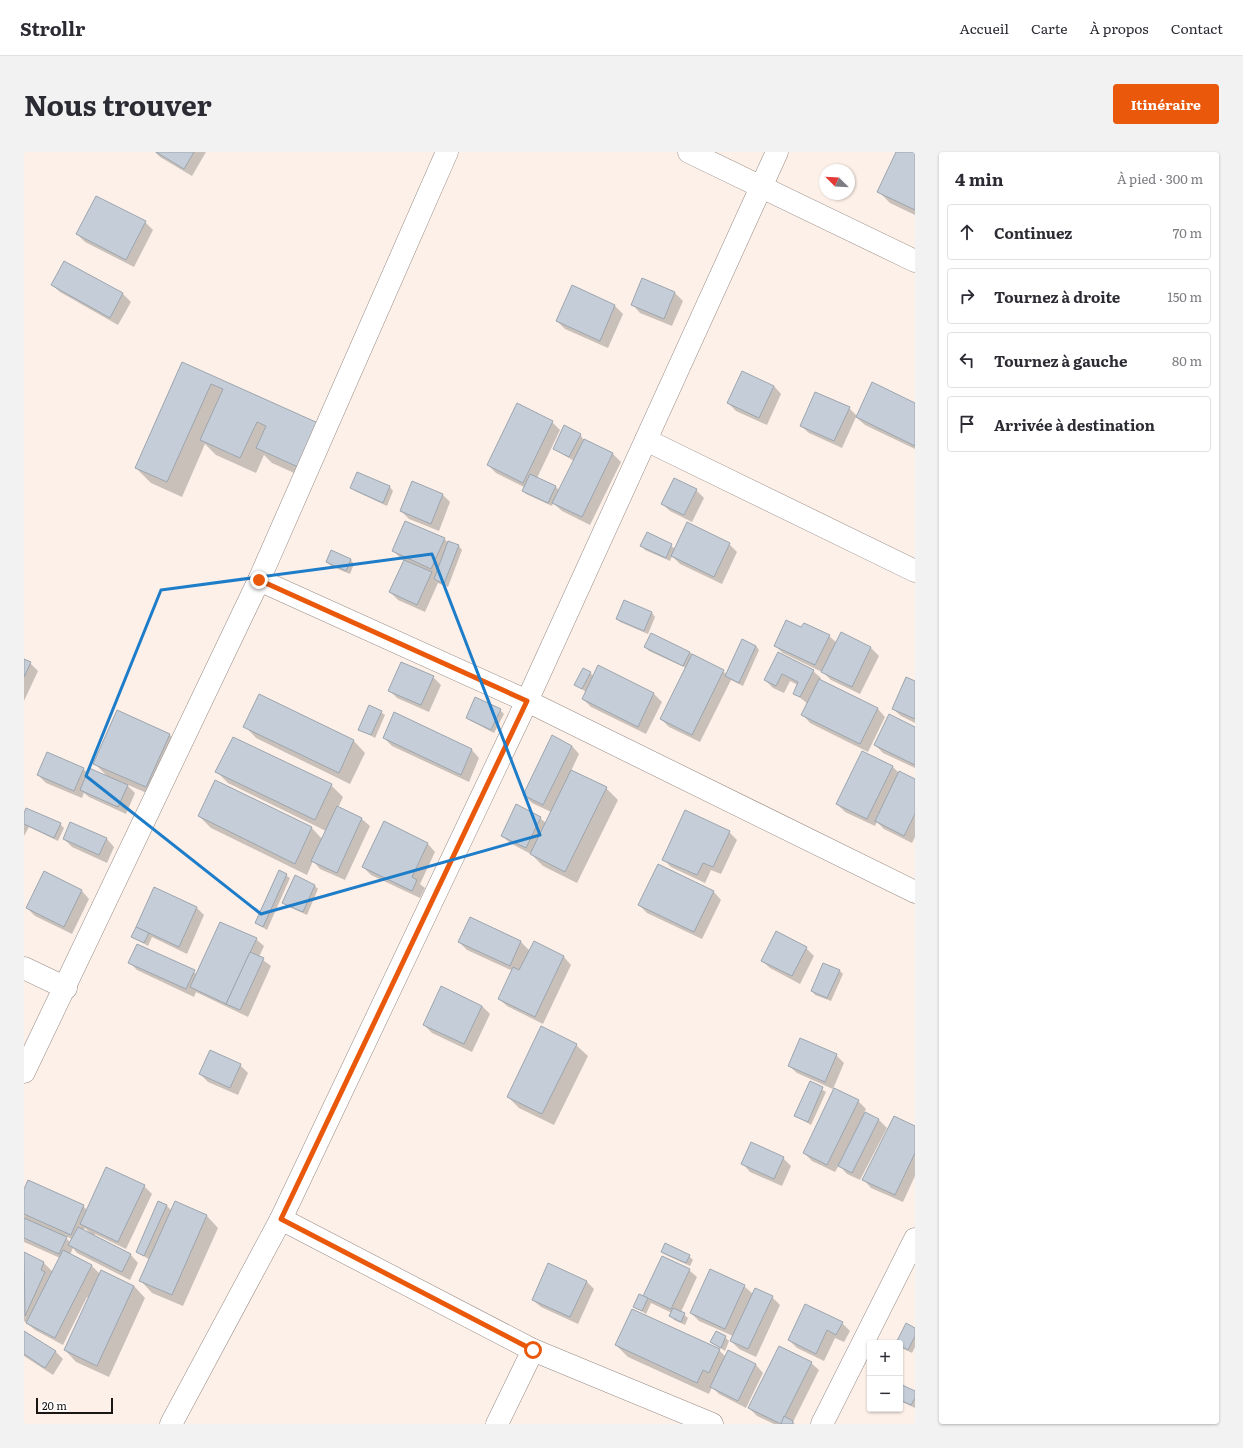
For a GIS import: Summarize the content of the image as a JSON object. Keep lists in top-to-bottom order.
{
  "scale_bar": "20 m",
  "north": "top left",
  "page": {
    "header": "Strollr",
    "nav": [
      "Accueil",
      "Carte",
      "À propos",
      "Contact"
    ],
    "title": "Nous trouver",
    "buttons": "Itinéraire",
    "heading": ["4 min", "À pied · 300 m"],
    "list": [
      ["Continuez", "70 m"],
      ["Tournez à droite", "150 m"],
      ["Tournez à gauche", "80 m"],
      "Arrivée à destination"
    ],
    "map_buttons": ["+", "−"],
    "scale": "20 m"
  }
}
